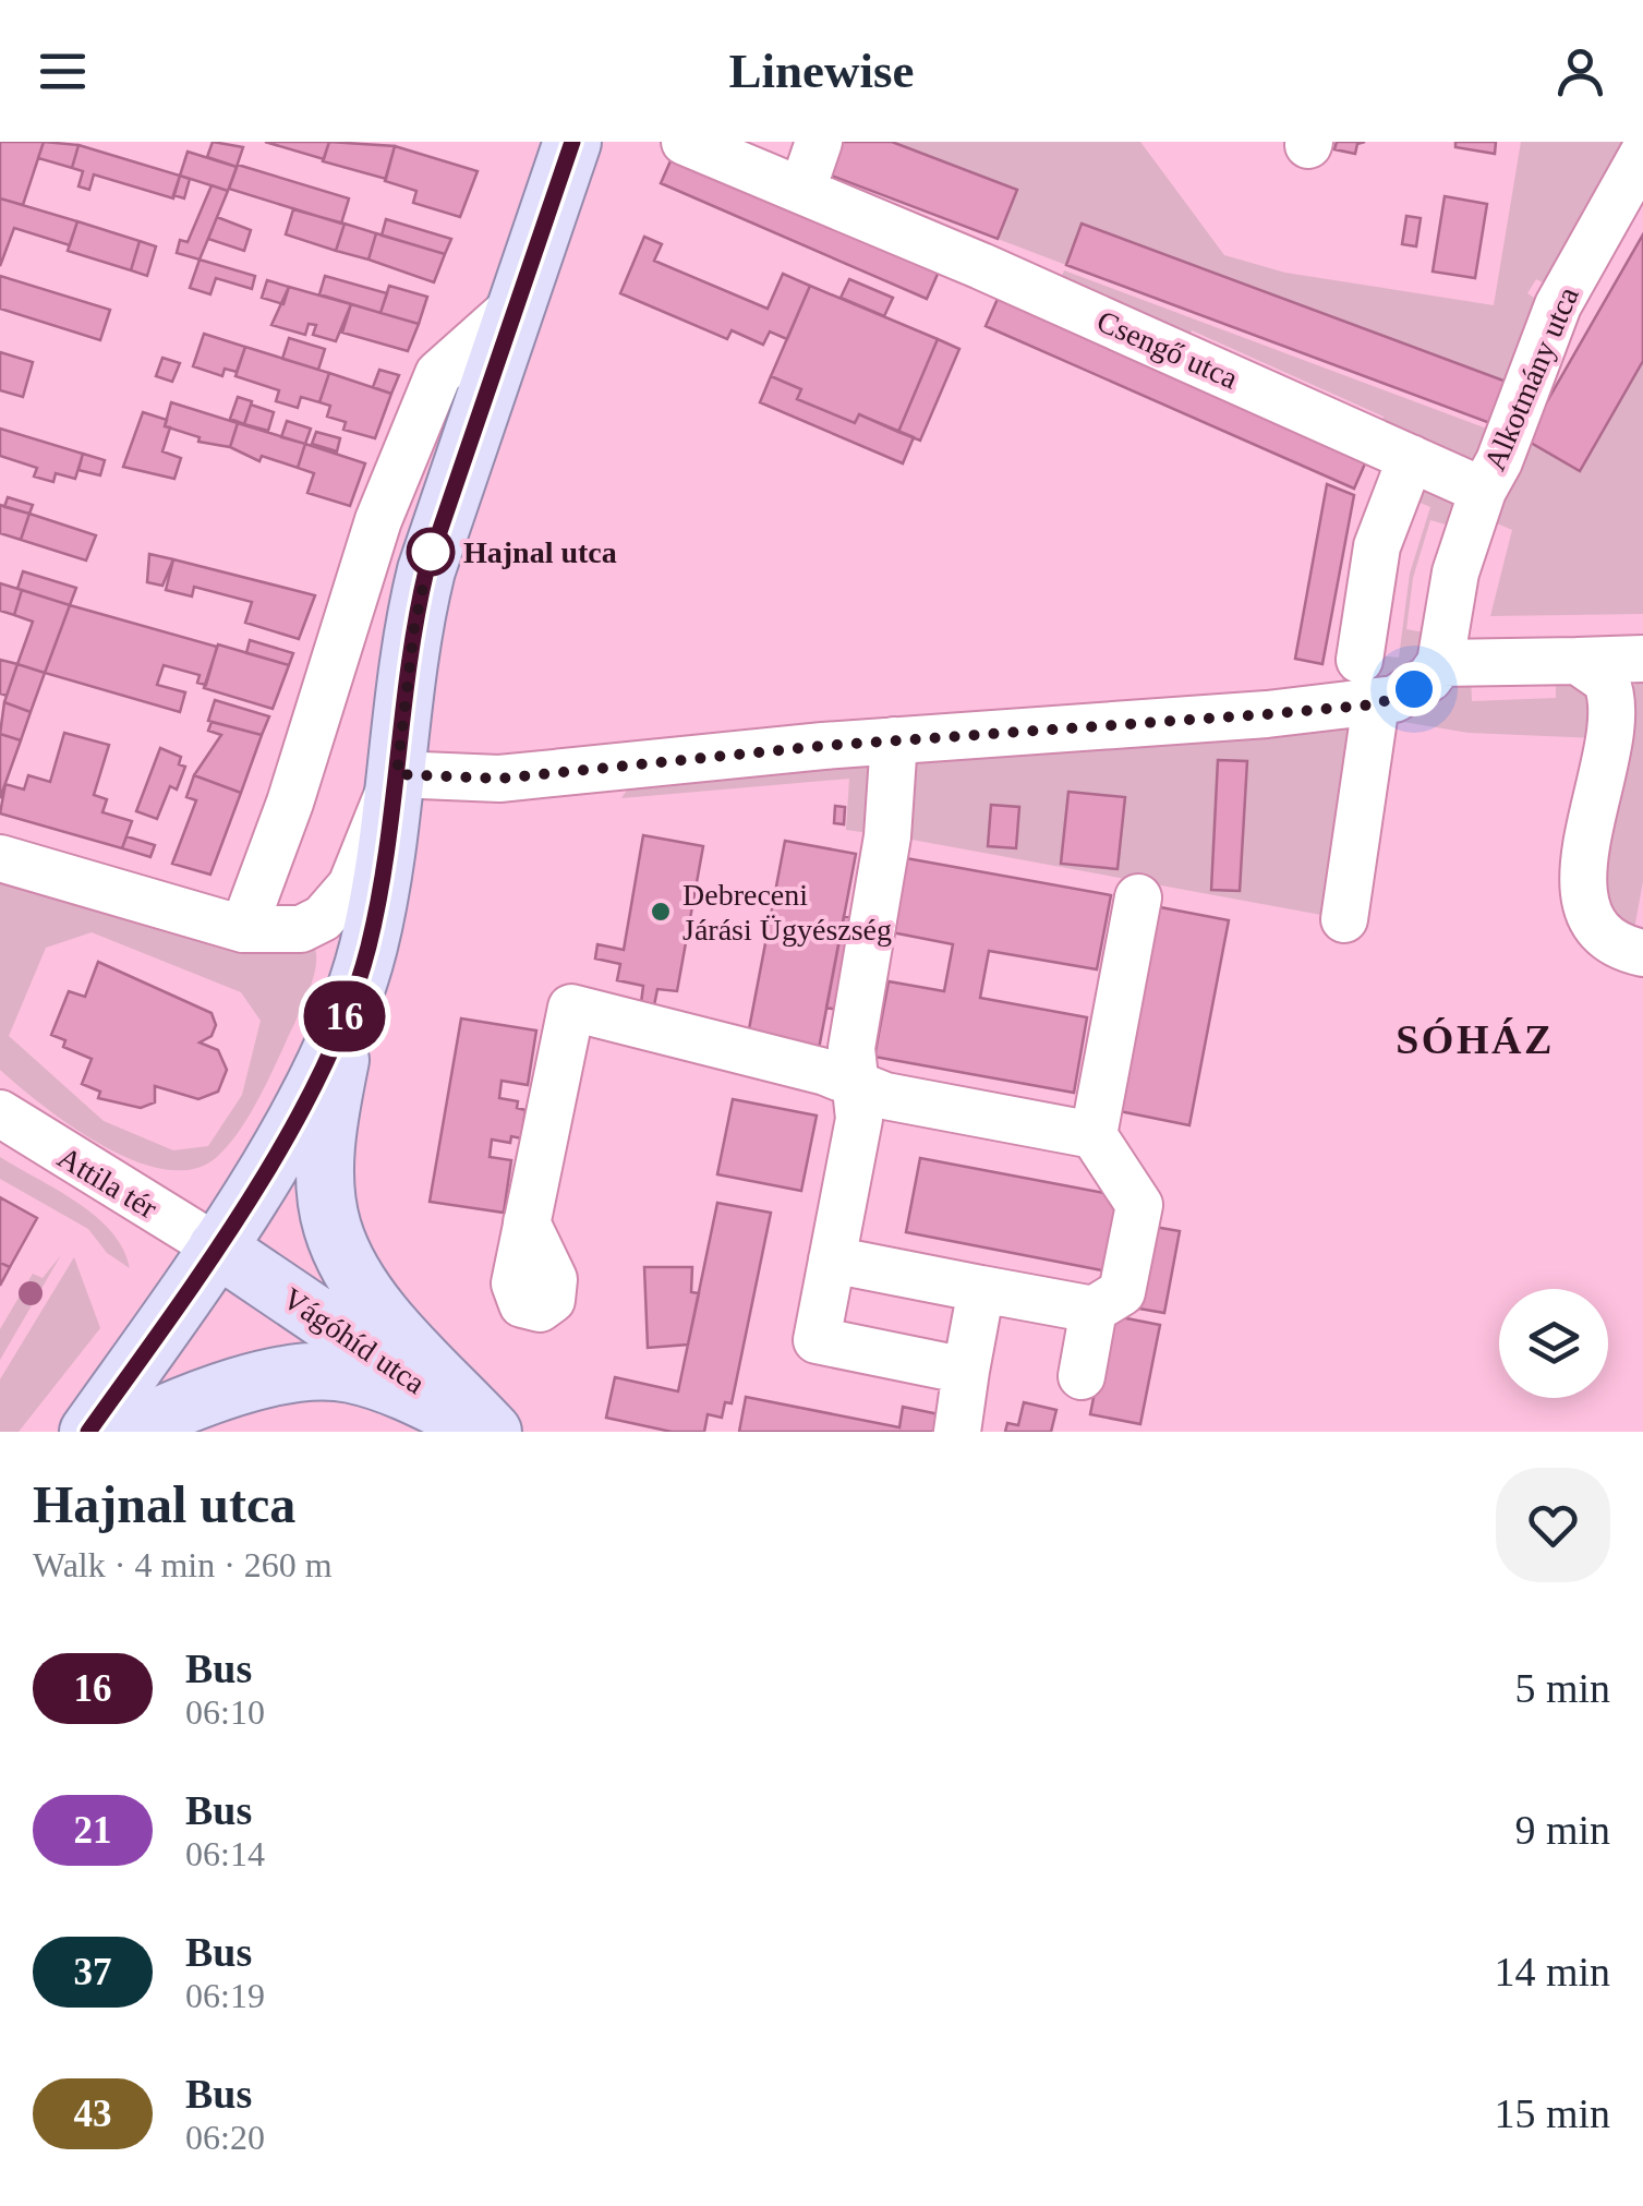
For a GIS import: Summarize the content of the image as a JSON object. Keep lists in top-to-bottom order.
{
  "streets": {
    "main road": ["Vágóhíd utca"],
    "street": ["Csengő utca", "Alkotmány utca", "Attila tér"]
  },
  "crossings": [
    ["Csengő utca", "Alkotmány utca"],
    ["Attila tér", "Vágóhíd utca"]
  ],
  "districts": ["SÓHÁZ"],
  "places": ["Hajnal utca", "Debreceni Járási Ügyészség"],
  "lines": ["bus line 16"],
  "page": {
    "header": "Linewise",
    "on_map": "16",
    "heading": ["Hajnal utca", "Walk · 4 min · 260 m"],
    "list": [
      {
        "mark": "16",
        "name": "Bus",
        "note": "06:10",
        "value": "5 min"
      },
      {
        "mark": "21",
        "name": "Bus",
        "note": "06:14",
        "value": "9 min"
      },
      {
        "mark": "37",
        "name": "Bus",
        "note": "06:19",
        "value": "14 min"
      },
      {
        "mark": "43",
        "name": "Bus",
        "note": "06:20",
        "value": "15 min"
      }
    ]
  }
}
